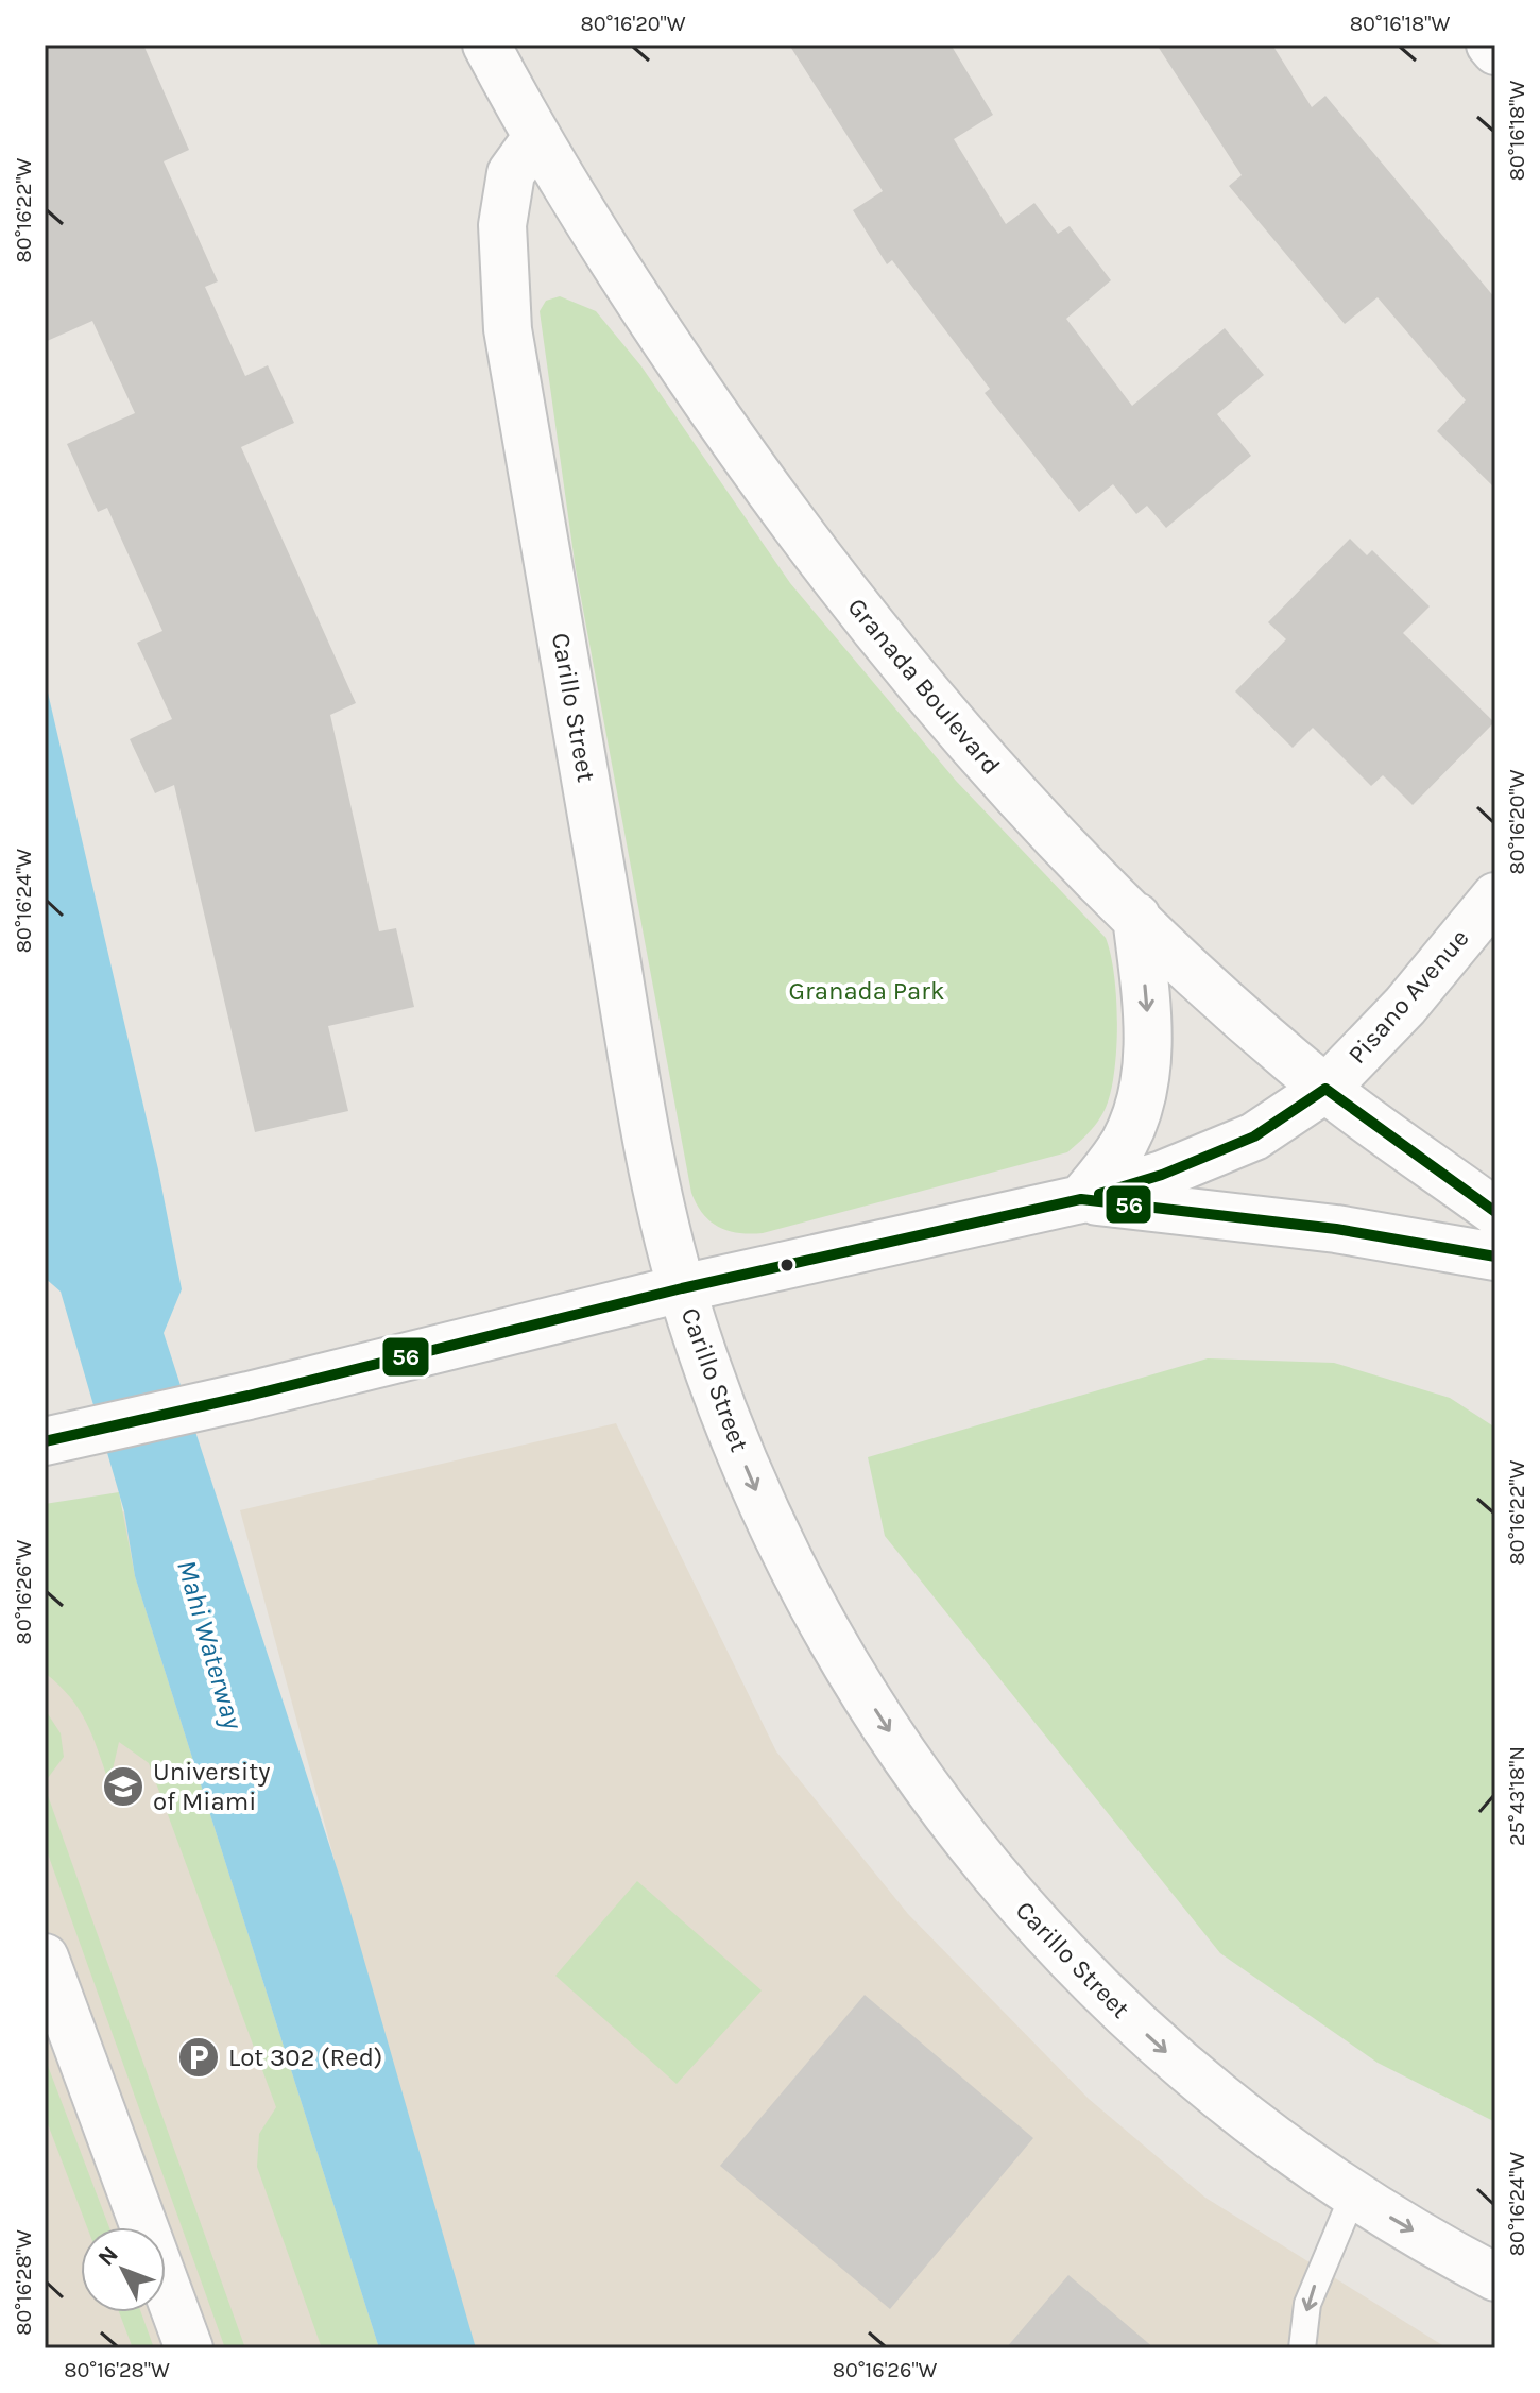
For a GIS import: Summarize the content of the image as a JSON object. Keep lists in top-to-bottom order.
{
  "streets": {
    "street": ["Granada Boulevard", "Carillo Street", "Pisano Avenue"]
  },
  "crossings": [
    ["Granada Boulevard", "Carillo Street"],
    ["Granada Boulevard", "Pisano Avenue"],
    ["Carillo Street", "Pisano Avenue"]
  ],
  "one_way": ["Carillo Street"],
  "water": ["Mahi Waterway"],
  "parks": ["Granada Park"],
  "places": {
    "school or university": ["University of Miami"],
    "parking": ["Lot 302 (Red)"]
  },
  "lines": ["transit line 56"],
  "north": "top left",
  "coordinates": [
    "80°16'20\"W",
    "80°16'18\"W",
    "80°16'22\"W",
    "80°16'24\"W",
    "80°16'26\"W",
    "25°43'18\"N",
    "80°16'28\"W"
  ]
}
